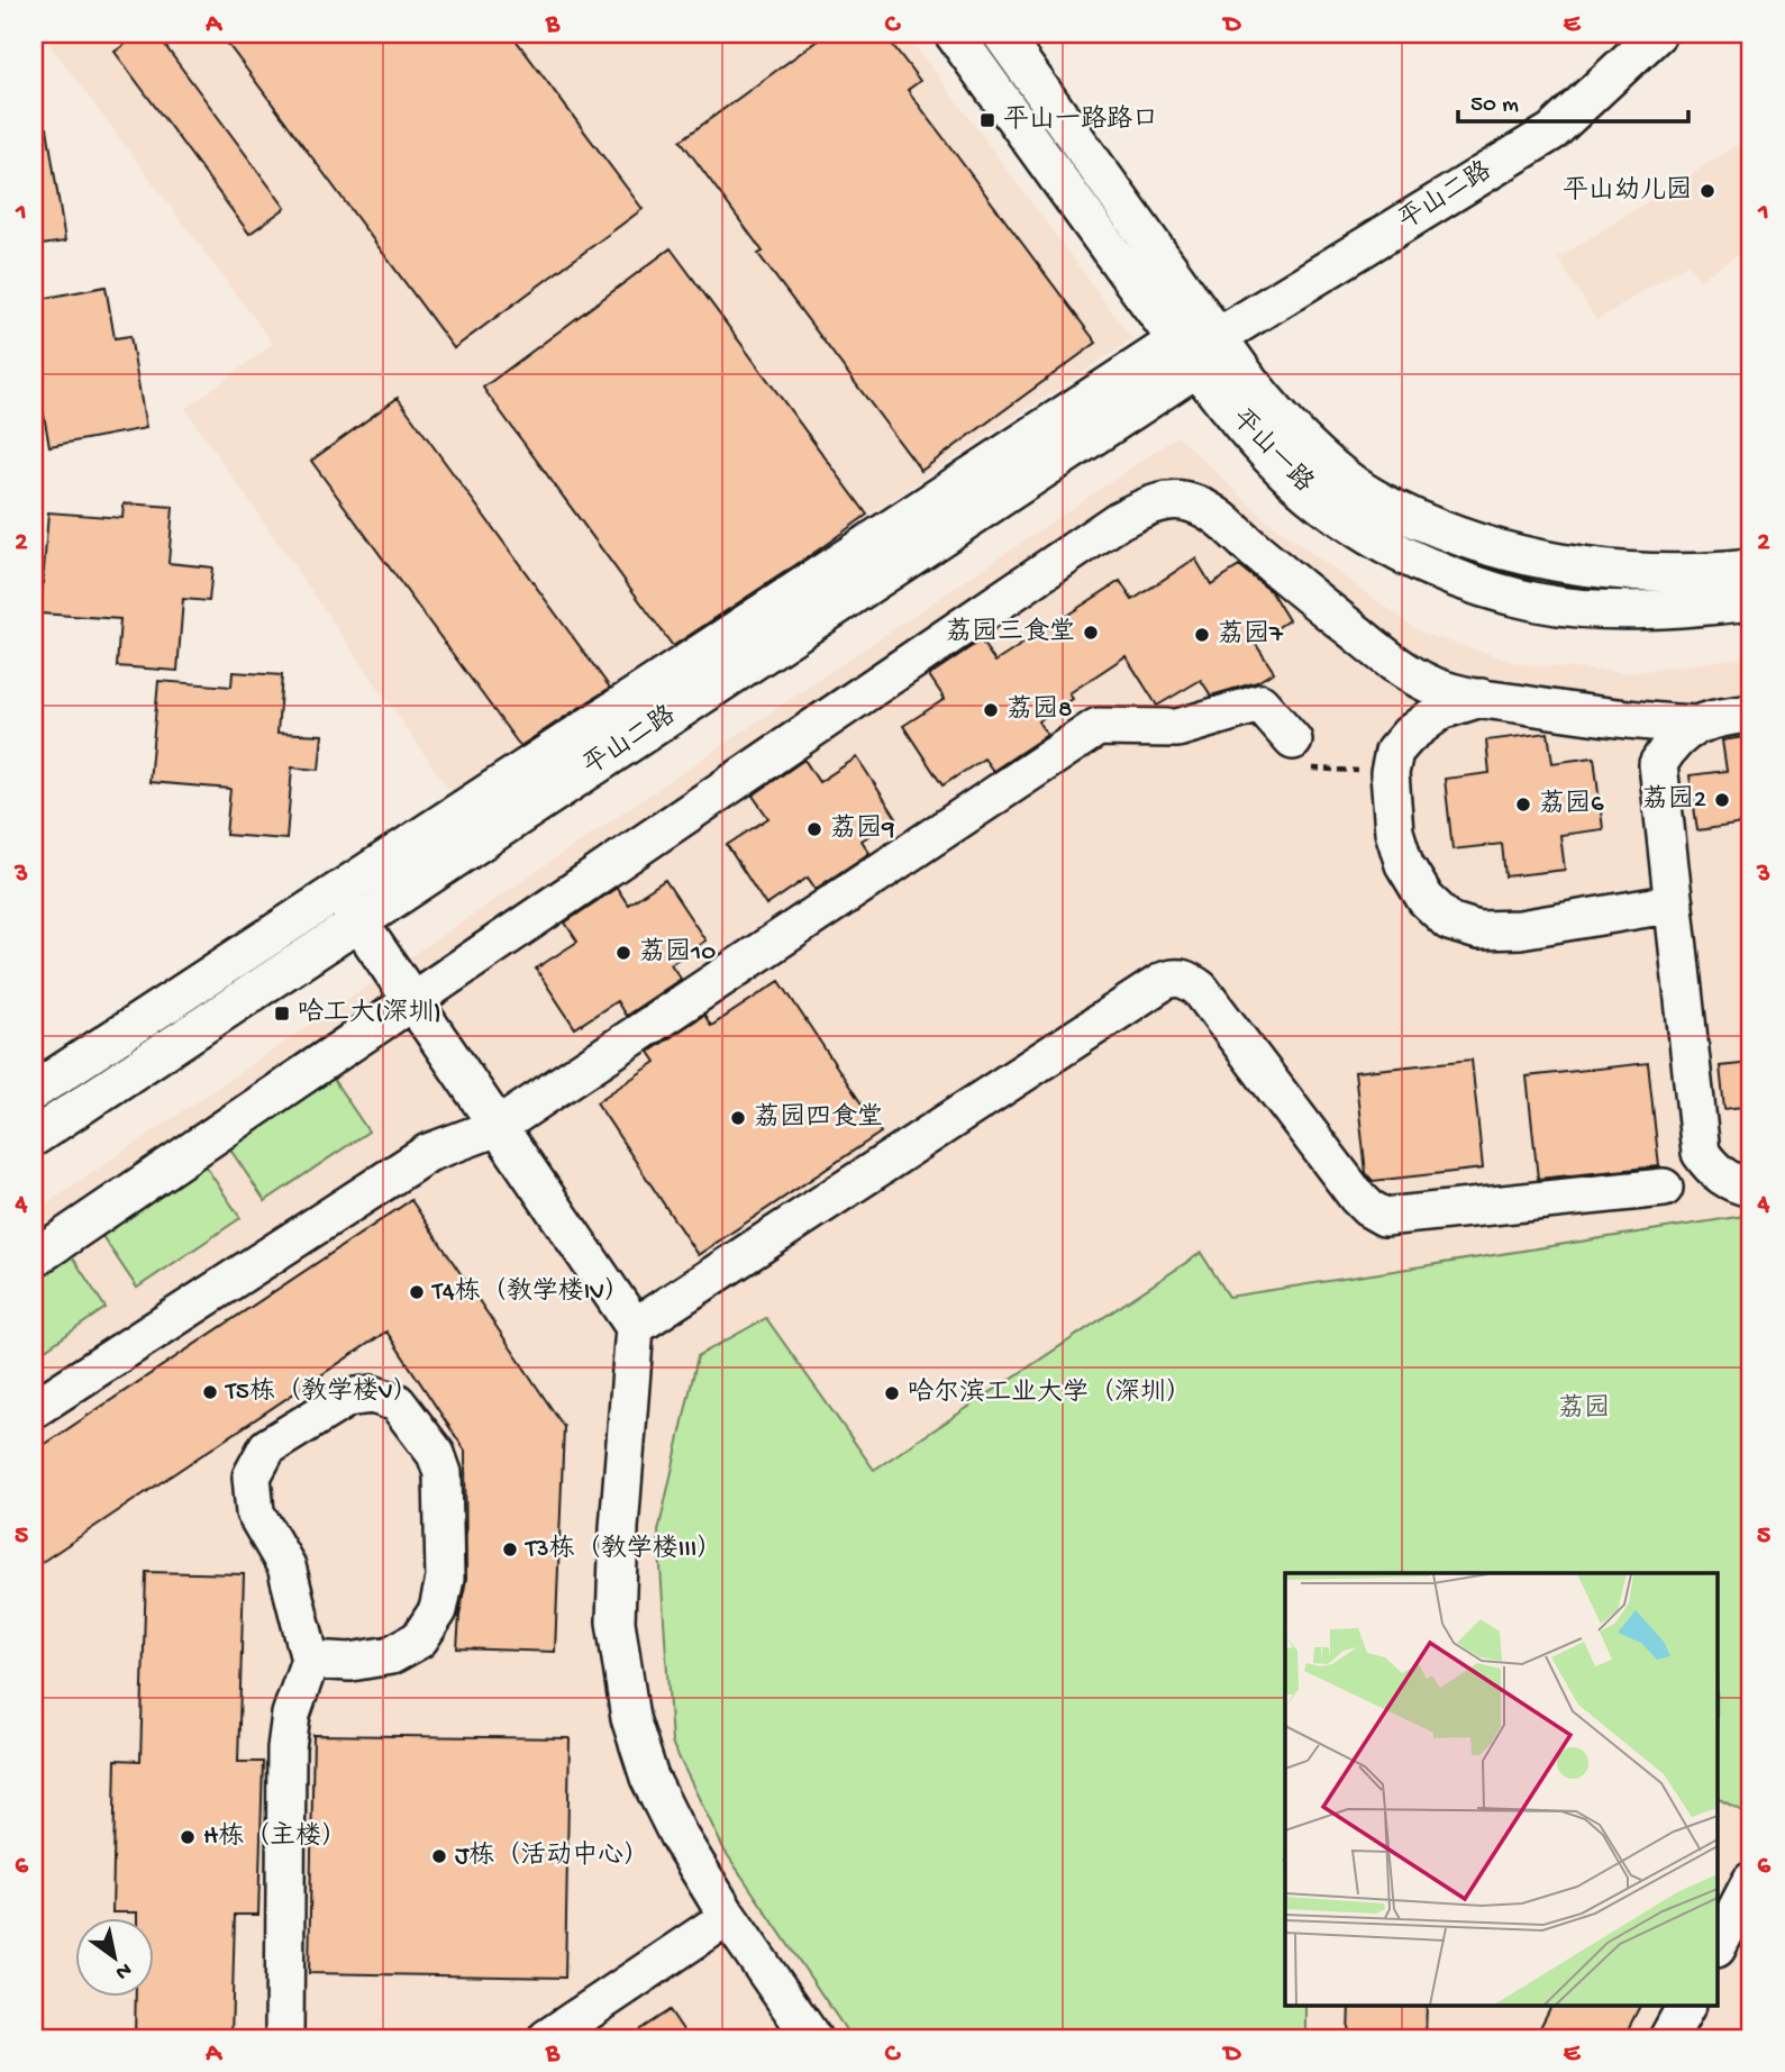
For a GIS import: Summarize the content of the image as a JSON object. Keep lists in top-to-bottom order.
{
  "streets": {
    "street": ["平山二路", "平山一路"]
  },
  "crossings": [
    ["平山二路", "平山一路"]
  ],
  "parks": ["荔园"],
  "places": {
    "transit": ["平山一路路口", "哈工大(深圳)"],
    "other": [
      "平山幼儿园",
      "荔园三食堂",
      "荔园7",
      "荔园8",
      "荔园2",
      "荔园6",
      "荔园9",
      "荔园10",
      "荔园四食堂",
      "T4栋（教学楼IV）",
      "T5栋（教学楼V）",
      "哈尔滨工业大学（深圳）",
      "T3栋（教学楼III）",
      "H栋（主楼）",
      "J栋（活动中心）"
    ]
  },
  "scale_bar": "50 m",
  "north": "bottom right",
  "grid": {
    "columns": [
      "A",
      "B",
      "C",
      "D",
      "E"
    ],
    "rows": [
      "1",
      "2",
      "3",
      "4",
      "5",
      "6"
    ]
  }
}
